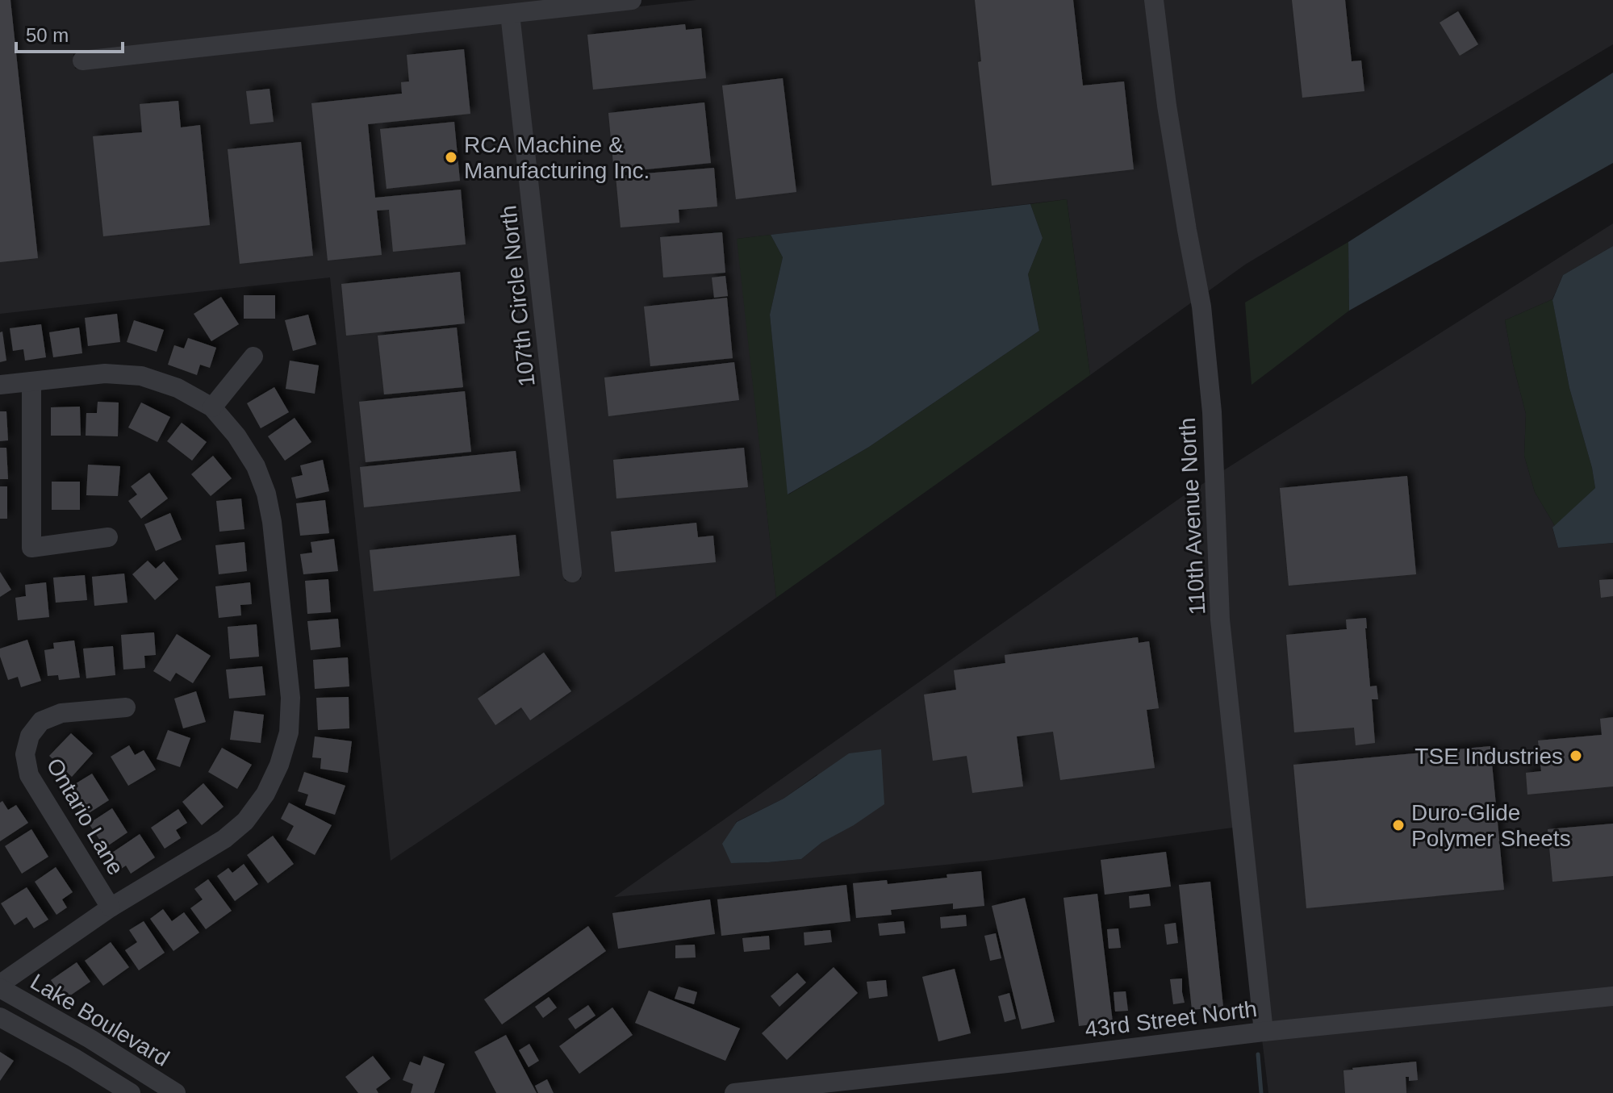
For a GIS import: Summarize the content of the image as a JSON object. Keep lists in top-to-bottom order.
{
  "streets": {
    "street": [
      "107th Circle North",
      "110th Avenue North",
      "Ontario Lane",
      "43rd Street North",
      "Lake Boulevard"
    ]
  },
  "crossings": [
    ["110th Avenue North", "43rd Street North"]
  ],
  "places": ["RCA Machine & Manufacturing Inc.", "TSE Industries", "Duro-Glide Polymer Sheets"],
  "scale_bar": "50 m"
}
